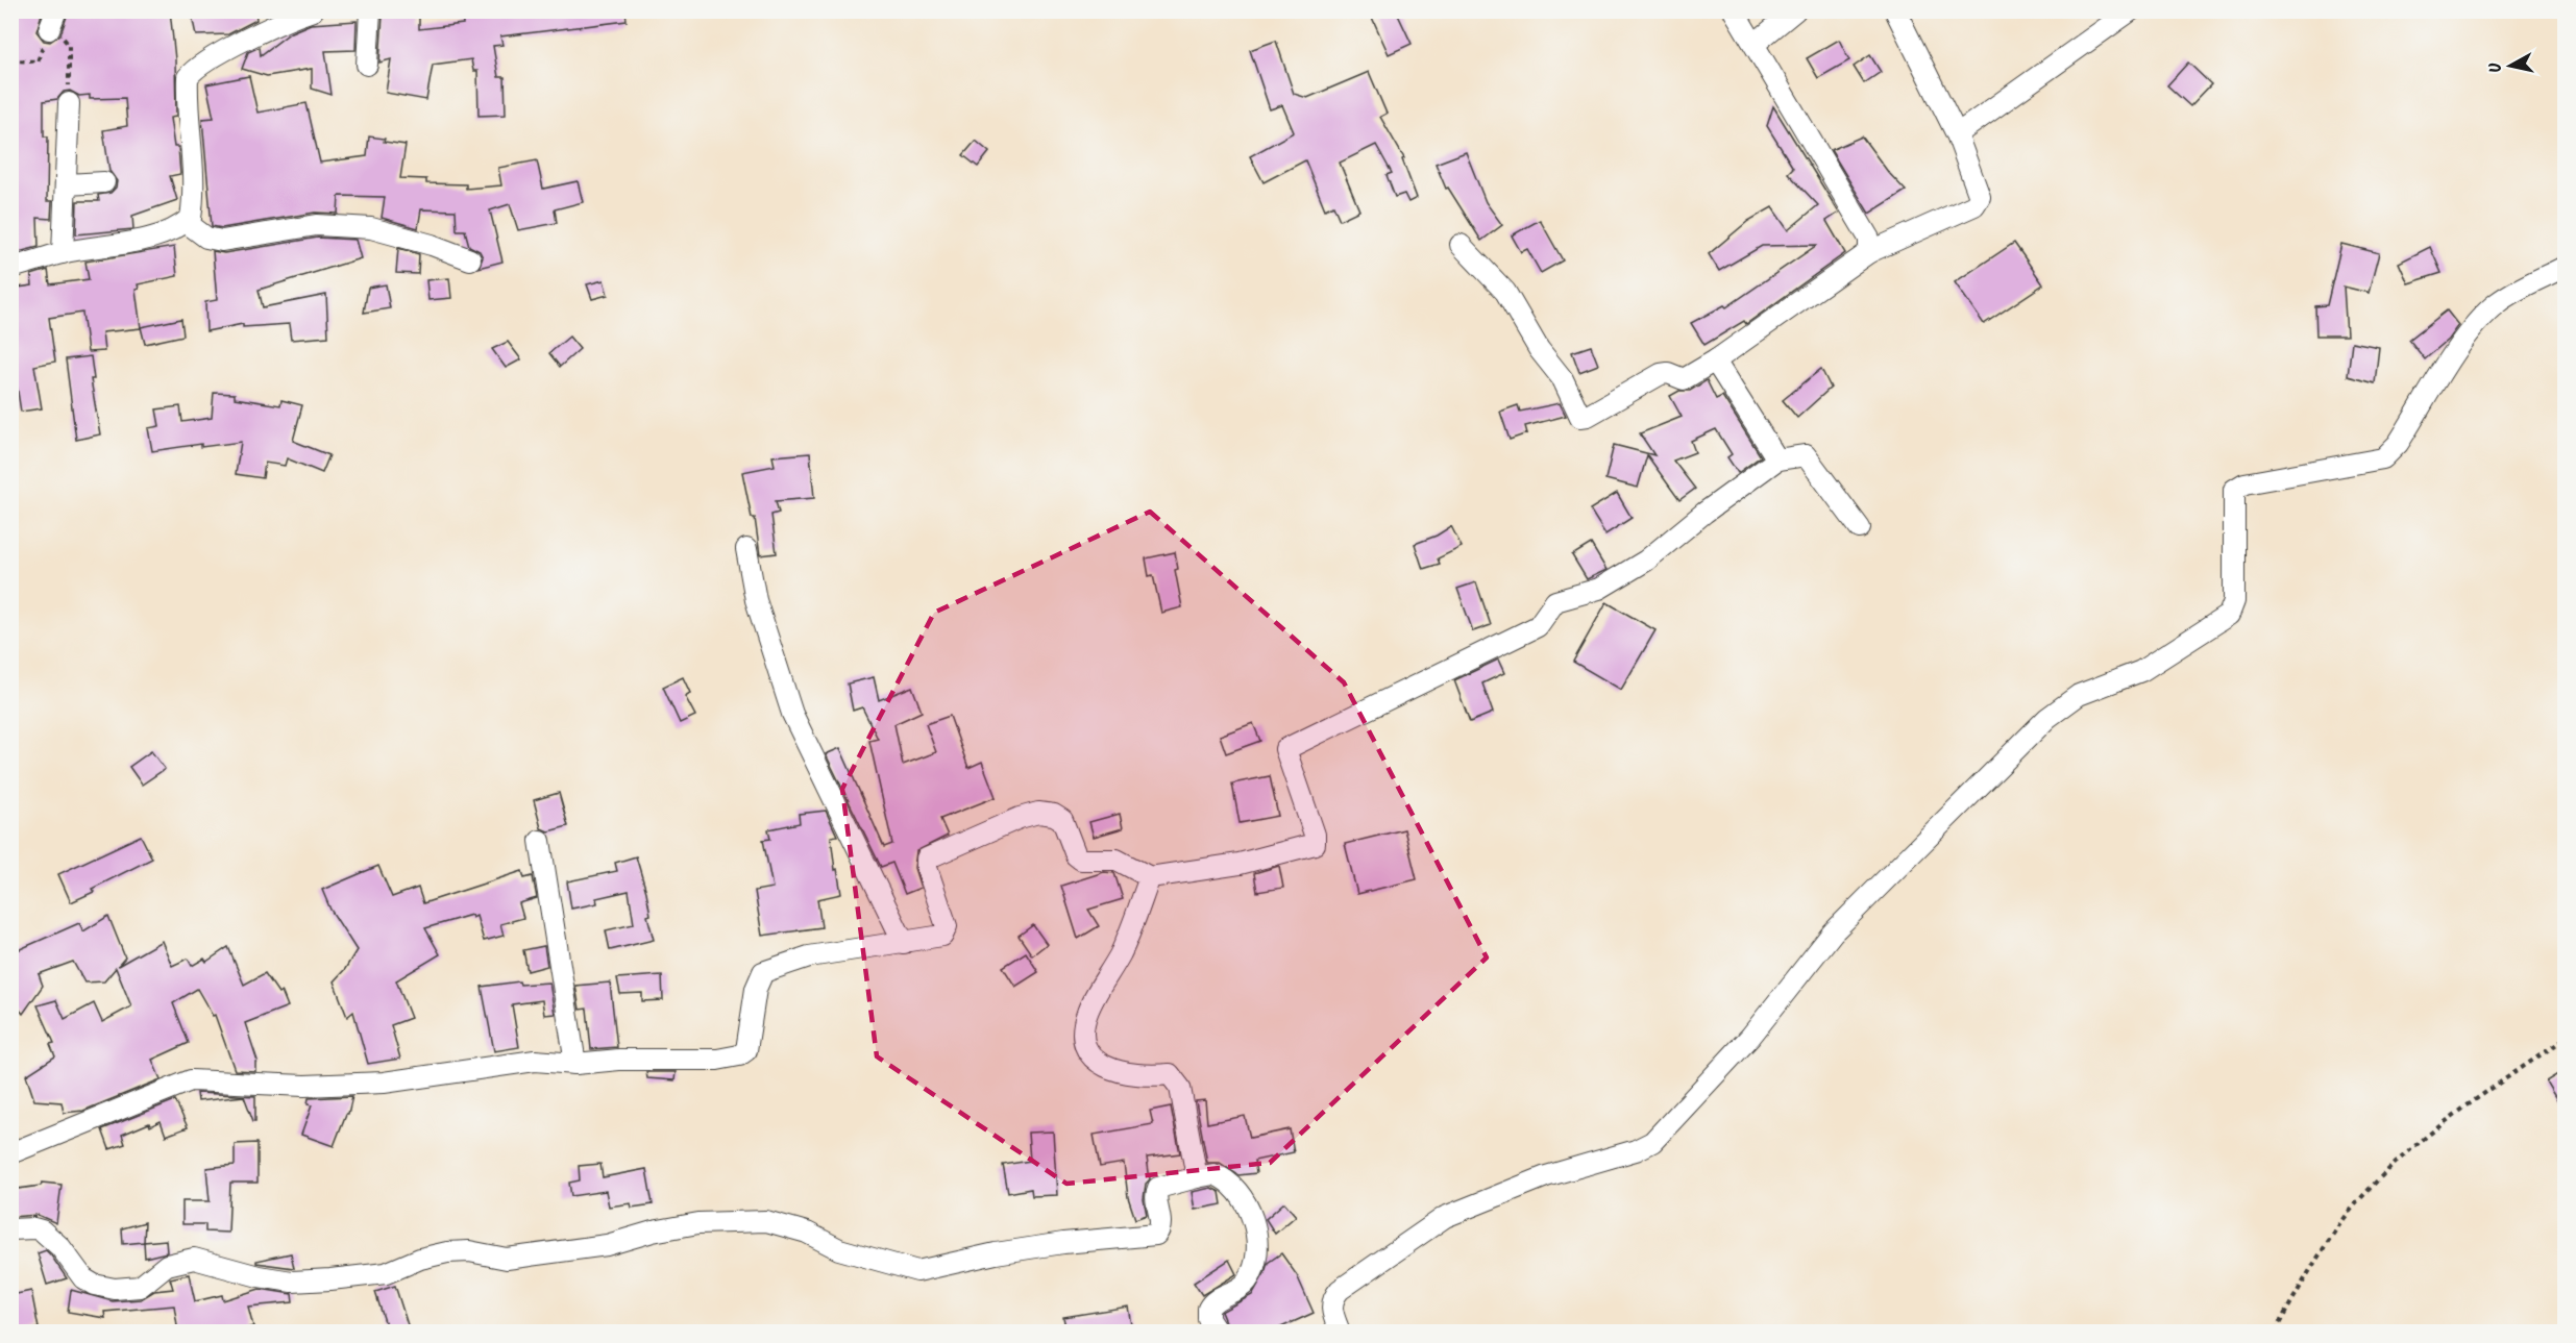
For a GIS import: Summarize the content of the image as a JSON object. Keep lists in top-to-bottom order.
{
  "north": "left"
}
